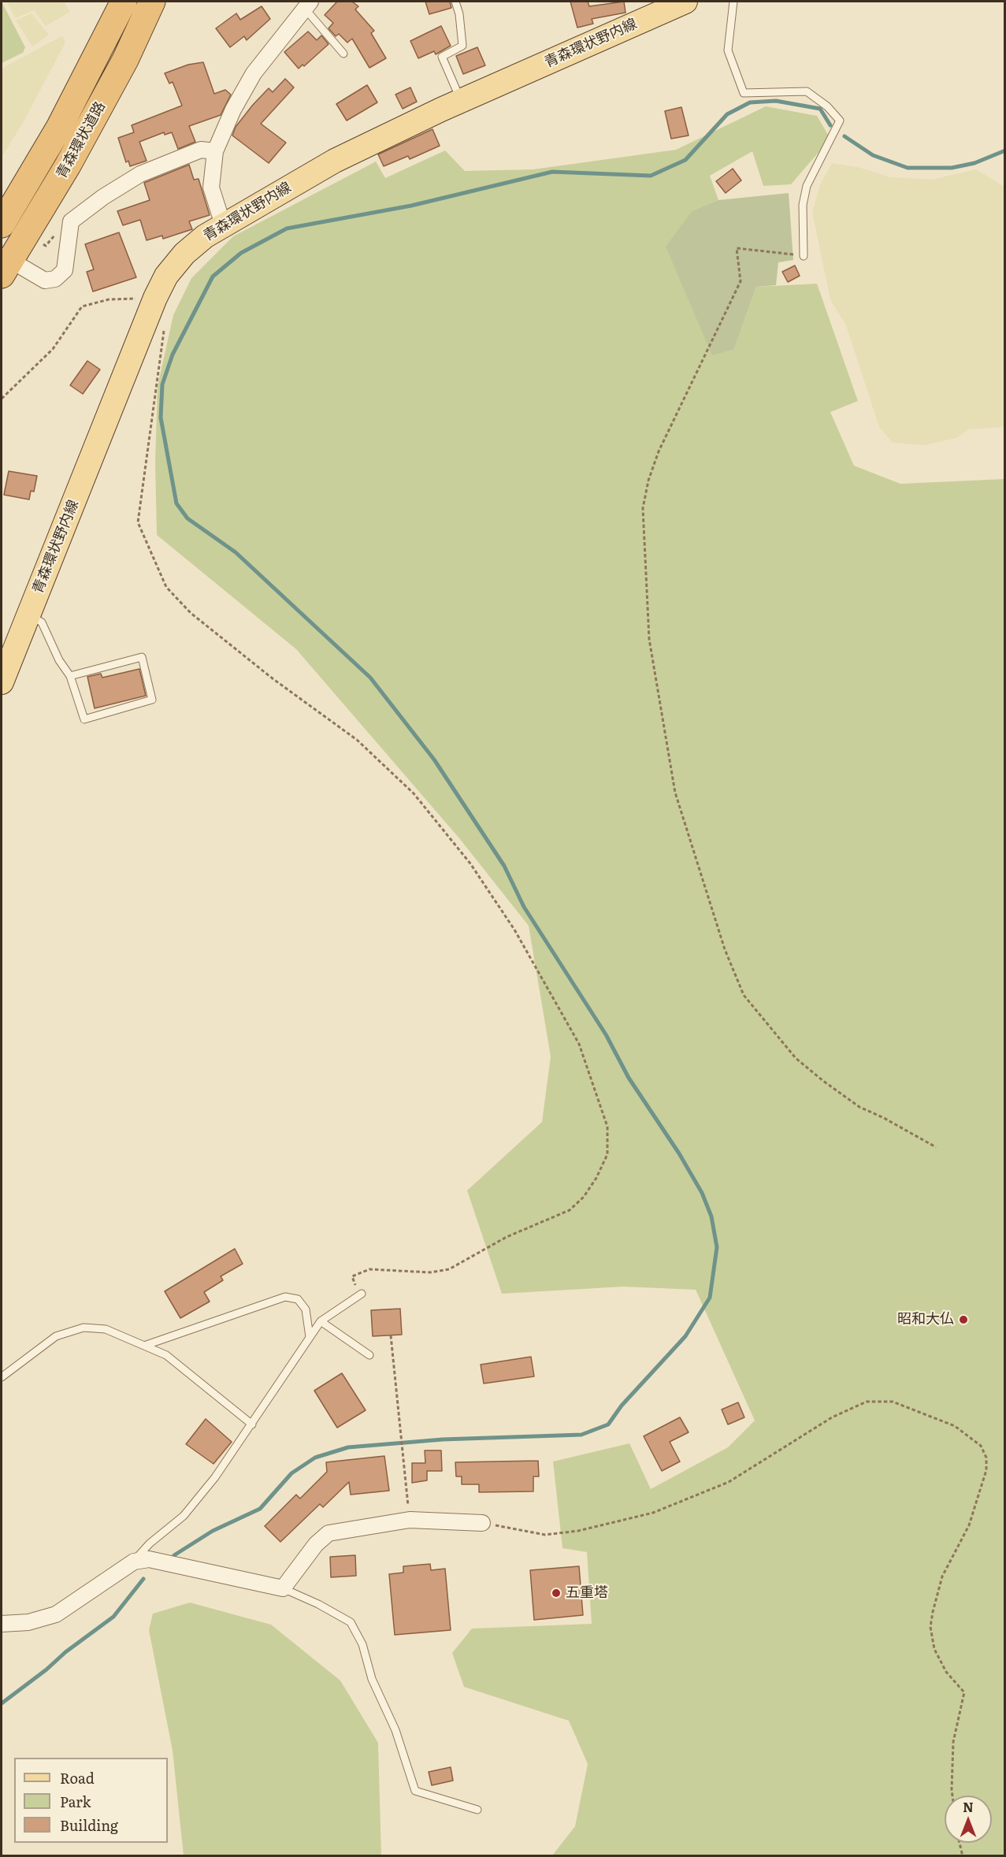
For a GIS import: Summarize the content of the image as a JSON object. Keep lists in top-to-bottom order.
{
  "streets": {
    "highway": ["青森環状道路"],
    "main road": ["青森環状野内線"]
  },
  "places": ["昭和大仏", "五重塔"],
  "legend": ["Road", "Park", "Building"],
  "north": "top"
}
